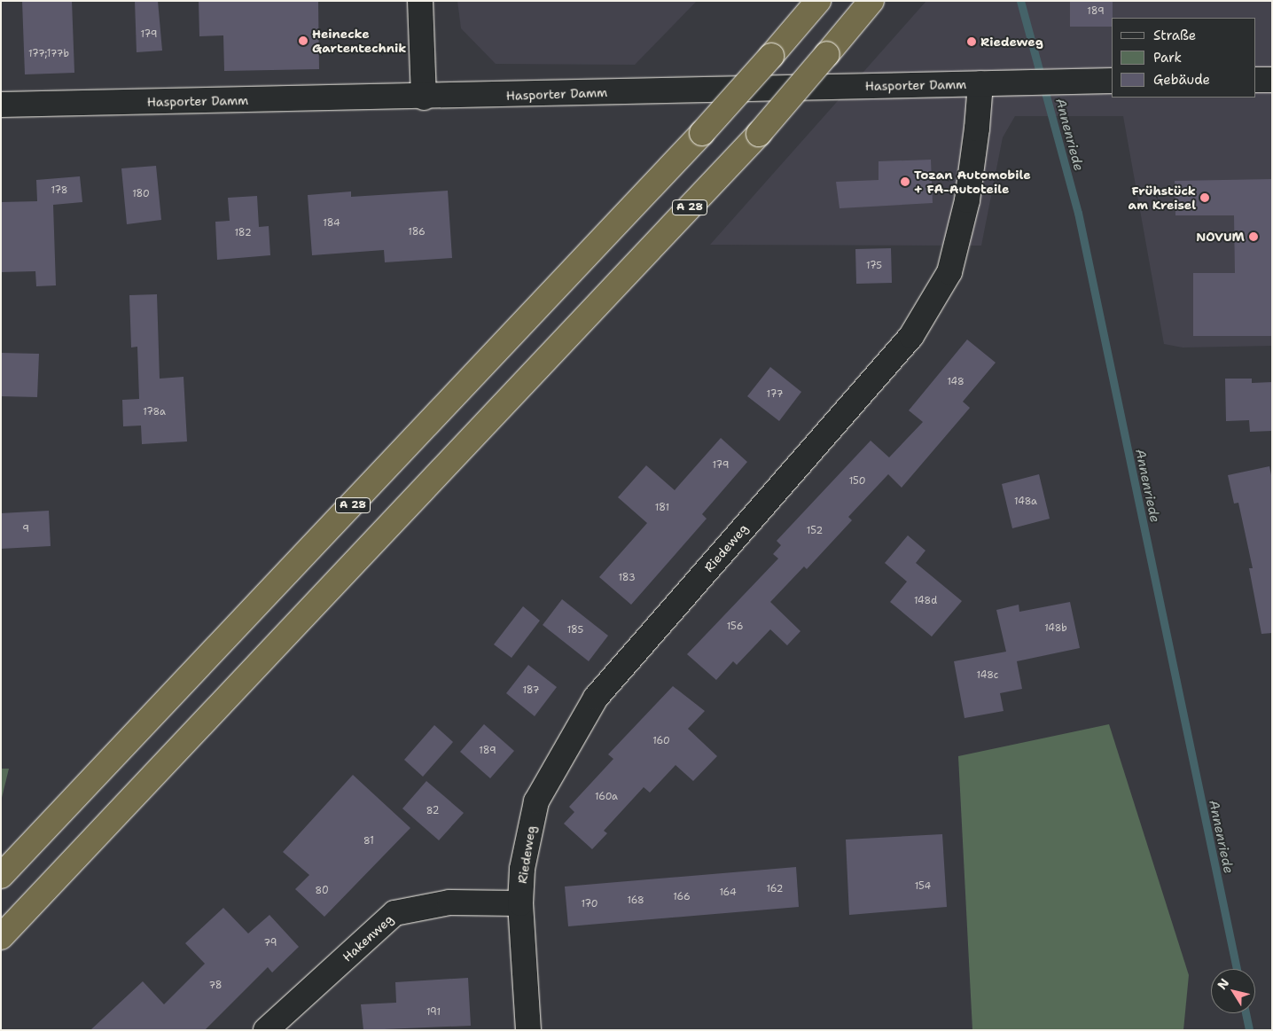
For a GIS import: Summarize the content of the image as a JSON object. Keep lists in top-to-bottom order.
{
  "streets": {
    "highway": ["A 28"],
    "street": ["Hasporter Damm", "Riedeweg", "Hakenweg"]
  },
  "crossings": [
    ["Hasporter Damm", "Riedeweg"],
    ["Riedeweg", "Hakenweg"]
  ],
  "water": ["Annenriede"],
  "places": [
    "Heinecke Gartentechnik",
    "Riedeweg",
    "Tozan Automobile + FA-Autoteile",
    "Frühstück am Kreisel",
    "NOVUM"
  ],
  "house_numbers": [
    "189",
    "179",
    "177;177b",
    "178",
    "180",
    "184",
    "186",
    "182",
    "175",
    "148",
    "177",
    "178a",
    "179",
    "150",
    "148a",
    "181",
    "9",
    "152",
    "183",
    "148d",
    "156",
    "148b",
    "185",
    "148c",
    "187",
    "160",
    "189",
    "160a",
    "82",
    "81",
    "154",
    "162",
    "80",
    "164",
    "166",
    "168",
    "170",
    "79",
    "78",
    "191"
  ],
  "legend": ["Straße", "Park", "Gebäude"],
  "north": "top left"
}
